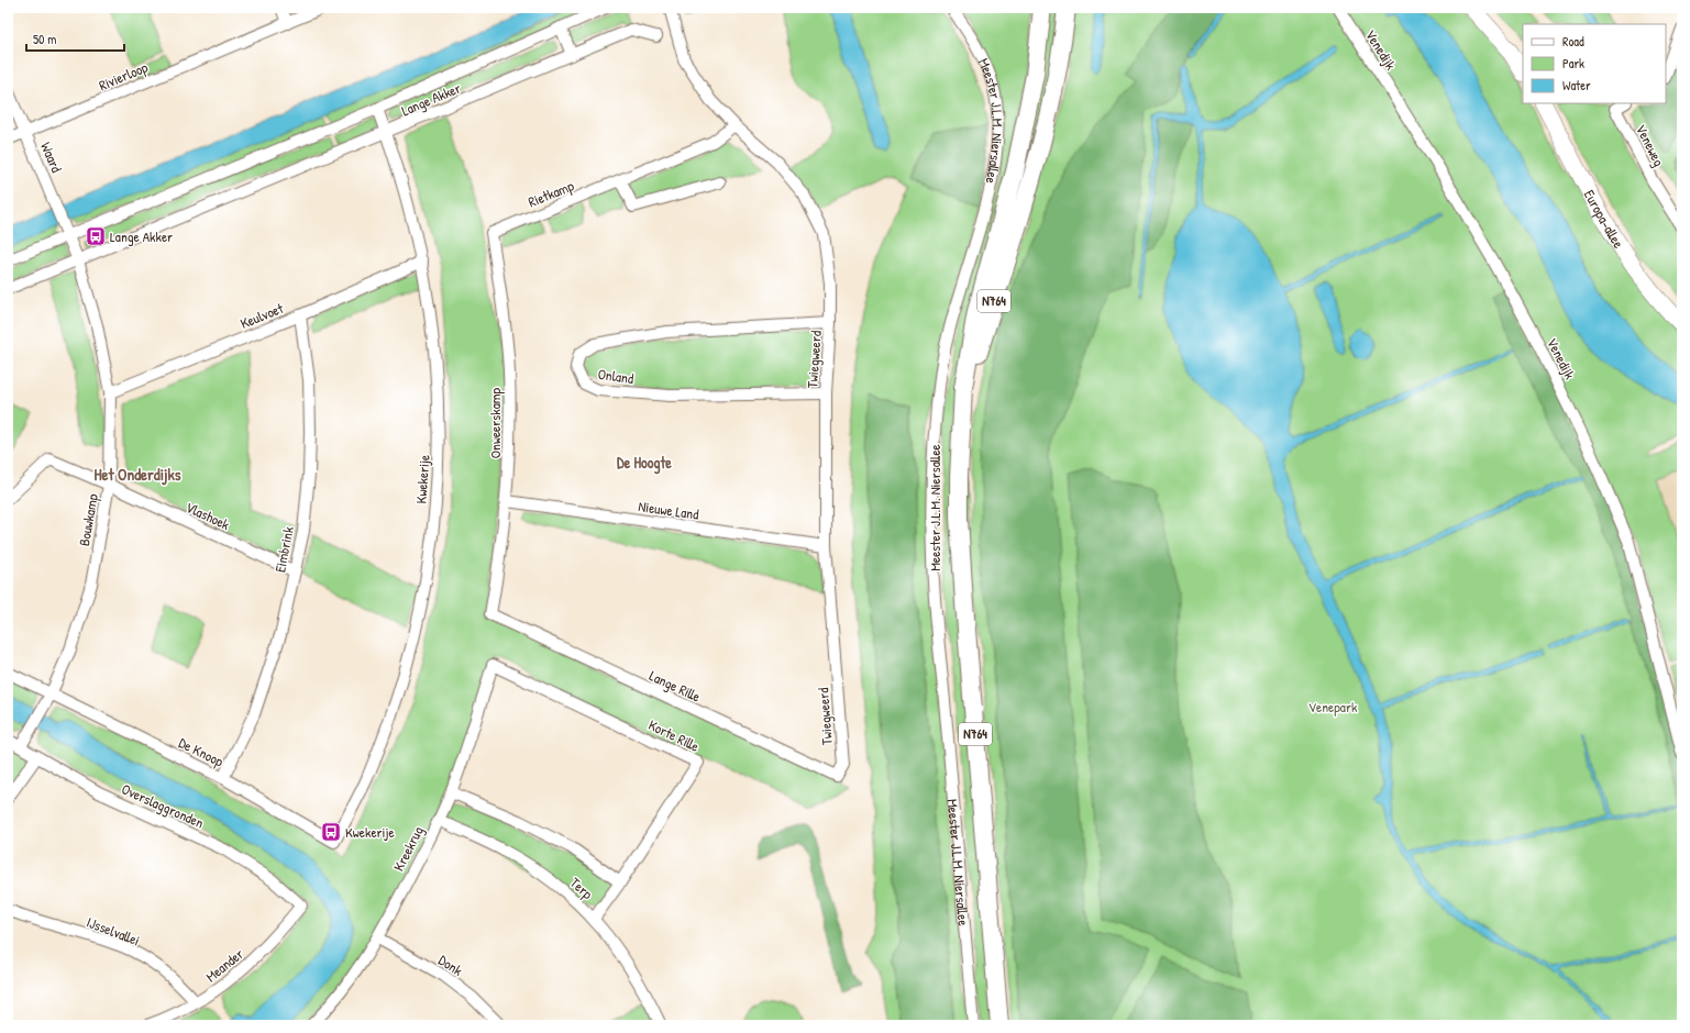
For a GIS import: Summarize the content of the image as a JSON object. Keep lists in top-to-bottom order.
{
  "streets": {
    "main road": ["Meester J.L.M. Niersallee", "Europa-allee", "N764"],
    "street": [
      "Venedijk",
      "Rivierloop",
      "Lange Akker",
      "Veneweg",
      "Waard",
      "Rietkamp",
      "Keulvoet",
      "Twiegweerd",
      "Onland",
      "Onweerskamp",
      "Kwekerije",
      "Nieuwe Land",
      "Vlashoek",
      "Bouwkamp",
      "Eimbrink",
      "Lange Rille",
      "Korte Rille",
      "De Knoop",
      "Overslaggronden",
      "Kreekrug",
      "Terp",
      "IJsselvallei",
      "Meander",
      "Donk"
    ]
  },
  "crossings": [
    ["Rivierloop", "Waard"],
    ["Lange Akker", "Waard"],
    ["Lange Akker", "Kwekerije"],
    ["Lange Akker", "Bouwkamp"],
    ["Waard", "Bouwkamp"],
    ["Rietkamp", "Twiegweerd"],
    ["Rietkamp", "Onweerskamp"],
    ["Keulvoet", "Kwekerije"],
    ["Keulvoet", "Bouwkamp"],
    ["Keulvoet", "Eimbrink"],
    ["Twiegweerd", "Onland"],
    ["Twiegweerd", "Nieuwe Land"],
    ["Twiegweerd", "Lange Rille"],
    ["Onweerskamp", "Nieuwe Land"],
    ["Onweerskamp", "Lange Rille"],
    ["Kwekerije", "De Knoop"],
    ["Vlashoek", "Bouwkamp"],
    ["Vlashoek", "Eimbrink"],
    ["Bouwkamp", "De Knoop"],
    ["Bouwkamp", "Overslaggronden"],
    ["Eimbrink", "De Knoop"],
    ["Korte Rille", "Kreekrug"],
    ["Korte Rille", "Terp"],
    ["Overslaggronden", "Meander"],
    ["Kreekrug", "Terp"],
    ["Kreekrug", "Donk"],
    ["IJsselvallei", "Meander"]
  ],
  "districts": ["De Hoogte", "Het Onderdijks"],
  "parks": ["Venepark"],
  "places": {
    "bus stop": ["Lange Akker", "Kwekerije"]
  },
  "legend": ["Road", "Park", "Water"],
  "scale_bar": "50 m"
}
